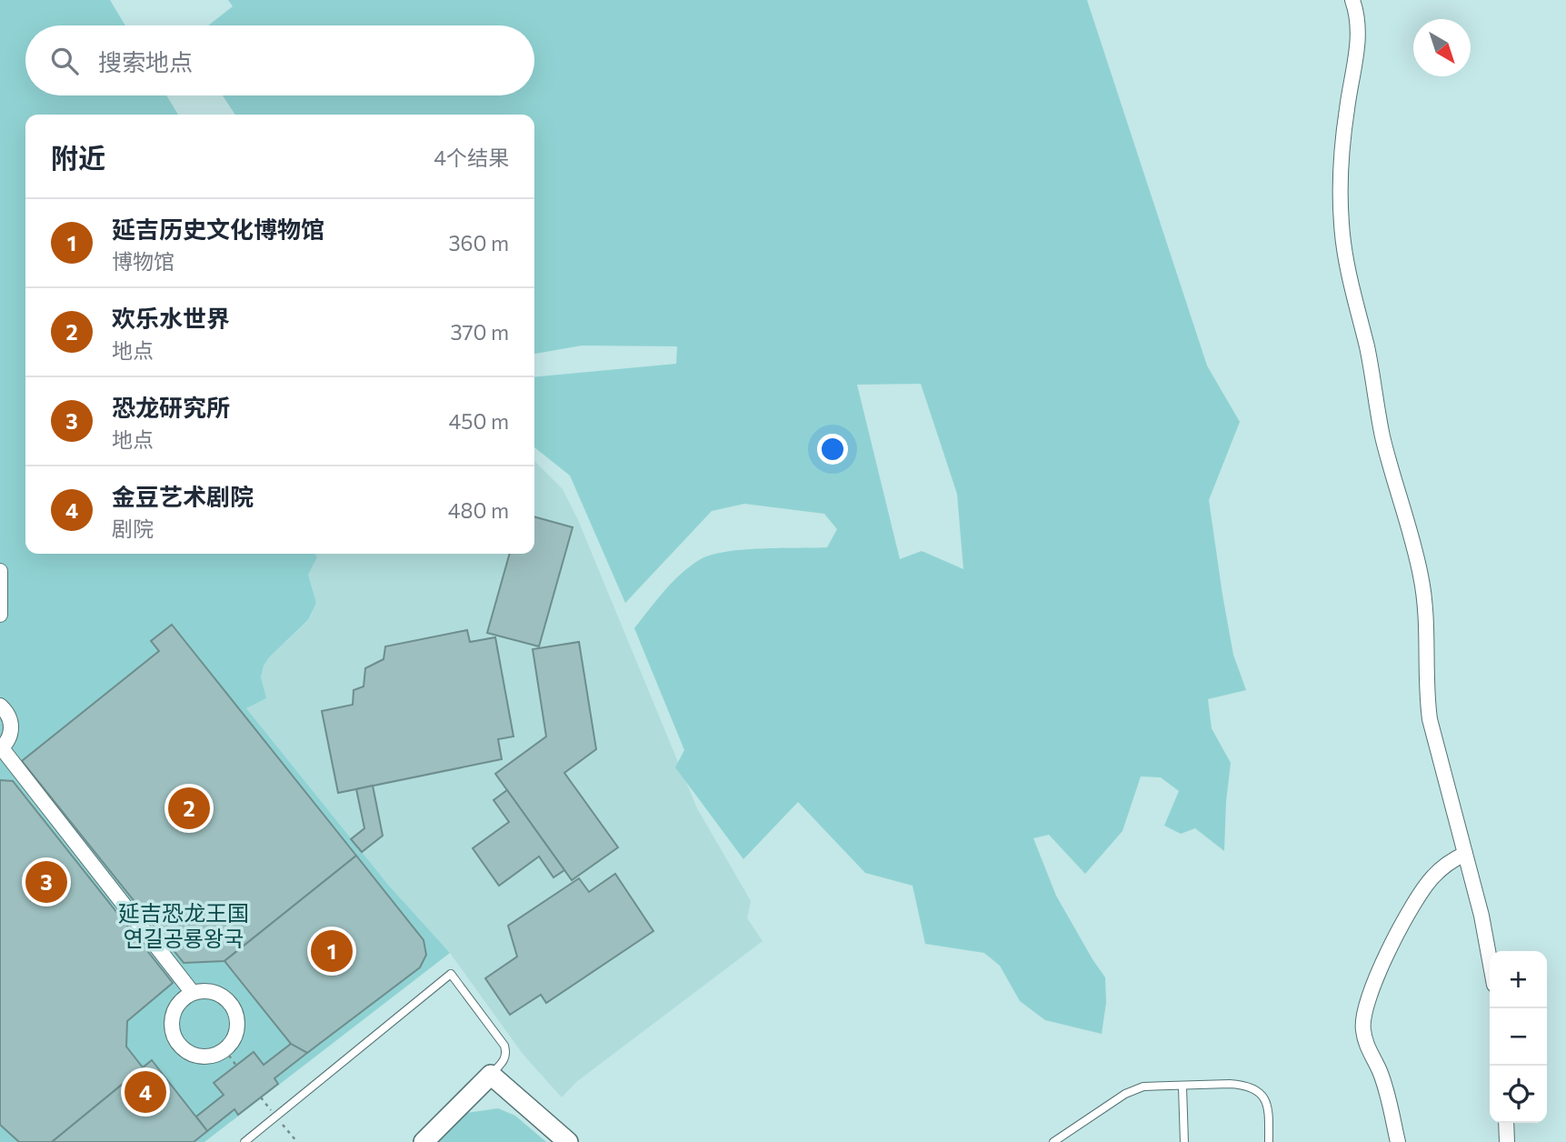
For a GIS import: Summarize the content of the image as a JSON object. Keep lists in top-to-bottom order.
{
  "parks": ["延吉恐龙王国 연길공룡왕국"],
  "north": "bottom right",
  "page": {
    "search": "搜索地点",
    "heading": ["附近", "4个结果"],
    "list": [
      {
        "mark": "1",
        "name": "延吉历史文化博物馆",
        "note": "博物馆",
        "value": "360 m"
      },
      {
        "mark": "2",
        "name": "欢乐水世界",
        "note": "地点",
        "value": "370 m"
      },
      {
        "mark": "3",
        "name": "恐龙研究所",
        "note": "地点",
        "value": "450 m"
      },
      {
        "mark": "4",
        "name": "金豆艺术剧院",
        "note": "剧院",
        "value": "480 m"
      }
    ],
    "pins": [
      "2",
      "3",
      "1",
      "4"
    ],
    "map_buttons": ["+", "−"]
  }
}
